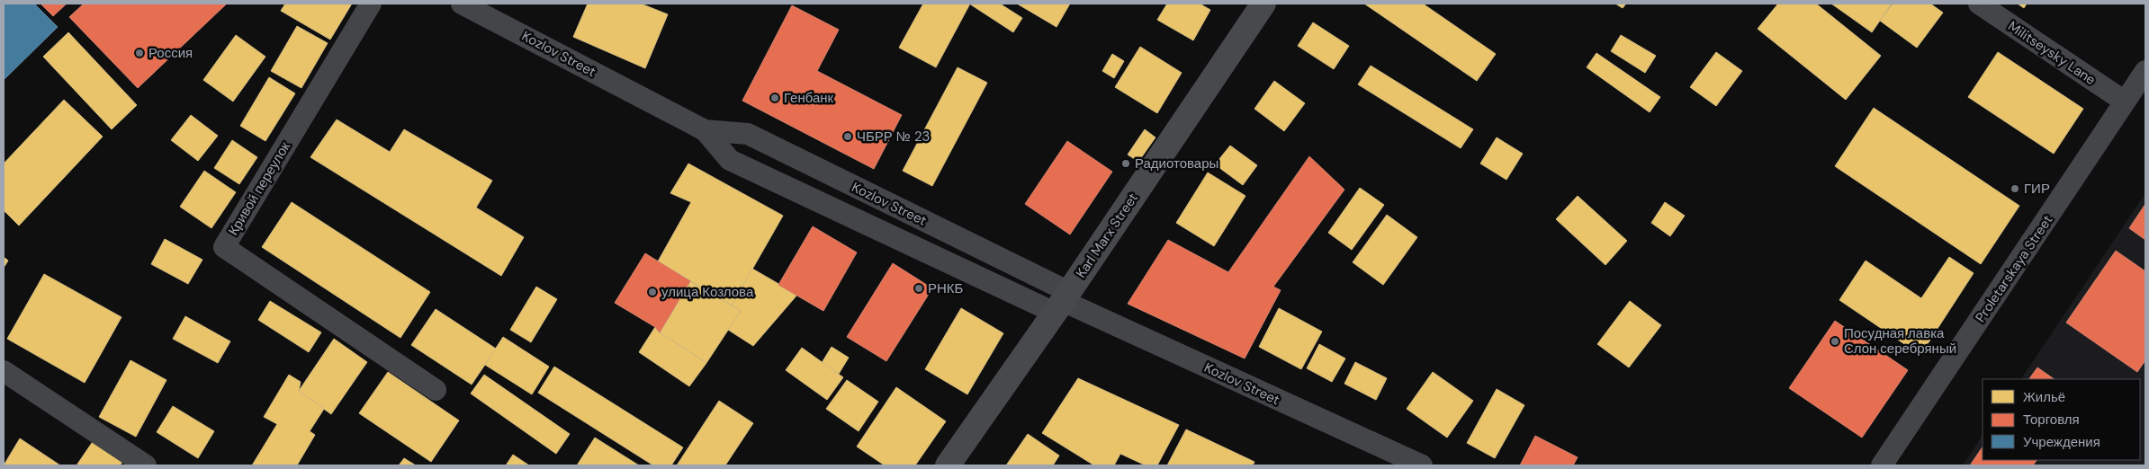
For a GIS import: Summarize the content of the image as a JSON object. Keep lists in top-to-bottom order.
{
  "streets": {
    "main road": ["Karl Marx Street"],
    "street": [
      "Militseysky Lane",
      "Kozlov Street",
      "Кривой переулок",
      "Proletarskaya Street"
    ]
  },
  "crossings": [
    ["Militseysky Lane", "Proletarskaya Street"],
    ["Kozlov Street", "Karl Marx Street"]
  ],
  "places": [
    "Россия",
    "Генбанк",
    "ЧБРР № 23",
    "Радиотовары",
    "ГИР",
    "РНКБ",
    "улица Козлова",
    "Посудная лавка Слон серебряный"
  ],
  "legend": ["Жильё", "Торговля", "Учреждения"]
}
